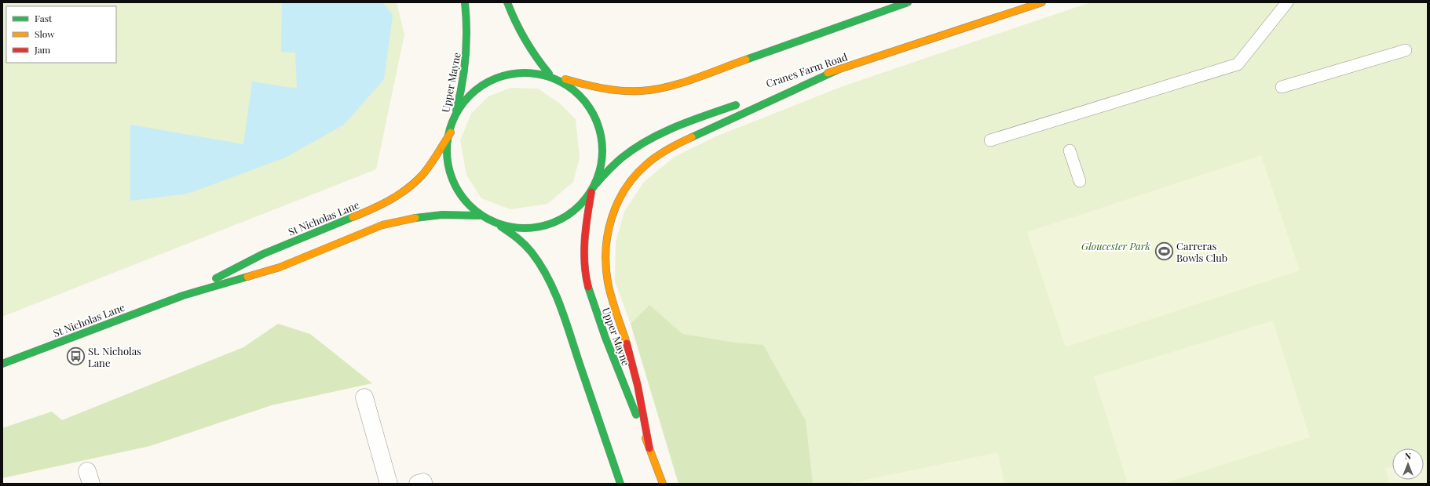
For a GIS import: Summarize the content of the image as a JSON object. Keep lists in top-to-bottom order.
{
  "streets": {
    "main road": ["Cranes Farm Road", "Upper Mayne", "St Nicholas Lane"]
  },
  "crossings": [
    ["Upper Mayne", "St Nicholas Lane"]
  ],
  "parks": ["Gloucester Park"],
  "places": {
    "sports": ["Carreras Bowls Club"],
    "bus stop": ["St. Nicholas Lane"]
  },
  "legend": ["Fast", "Slow", "Jam"],
  "north": "top"
}
